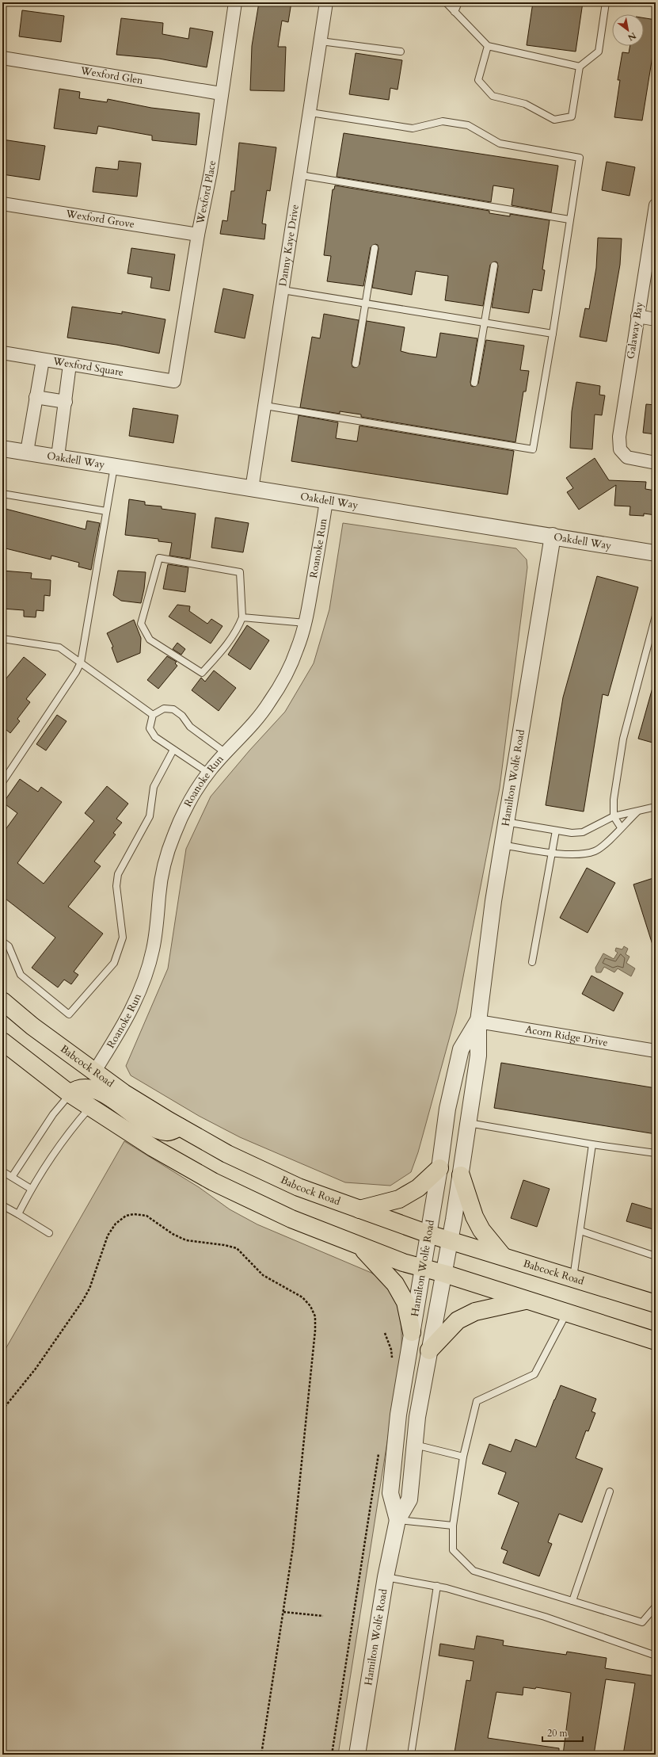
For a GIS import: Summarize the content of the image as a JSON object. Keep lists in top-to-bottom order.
{
  "streets": {
    "main road": ["Babcock Road"],
    "street": [
      "Wexford Glen",
      "Wexford Place",
      "Wexford Grove",
      "Danny Kaye Drive",
      "Galaway Bay",
      "Wexford Square",
      "Oakdell Way",
      "Roanoke Run",
      "Hamilton Wolfe Road",
      "Acorn Ridge Drive"
    ]
  },
  "crossings": [
    ["Wexford Glen", "Wexford Place"],
    ["Wexford Place", "Wexford Grove"],
    ["Wexford Place", "Wexford Square"],
    ["Danny Kaye Drive", "Oakdell Way"],
    ["Oakdell Way", "Roanoke Run"],
    ["Oakdell Way", "Hamilton Wolfe Road"],
    ["Roanoke Run", "Babcock Road"],
    ["Hamilton Wolfe Road", "Acorn Ridge Drive"],
    ["Hamilton Wolfe Road", "Babcock Road"]
  ],
  "scale_bar": "20 m",
  "north": "bottom right"
}
